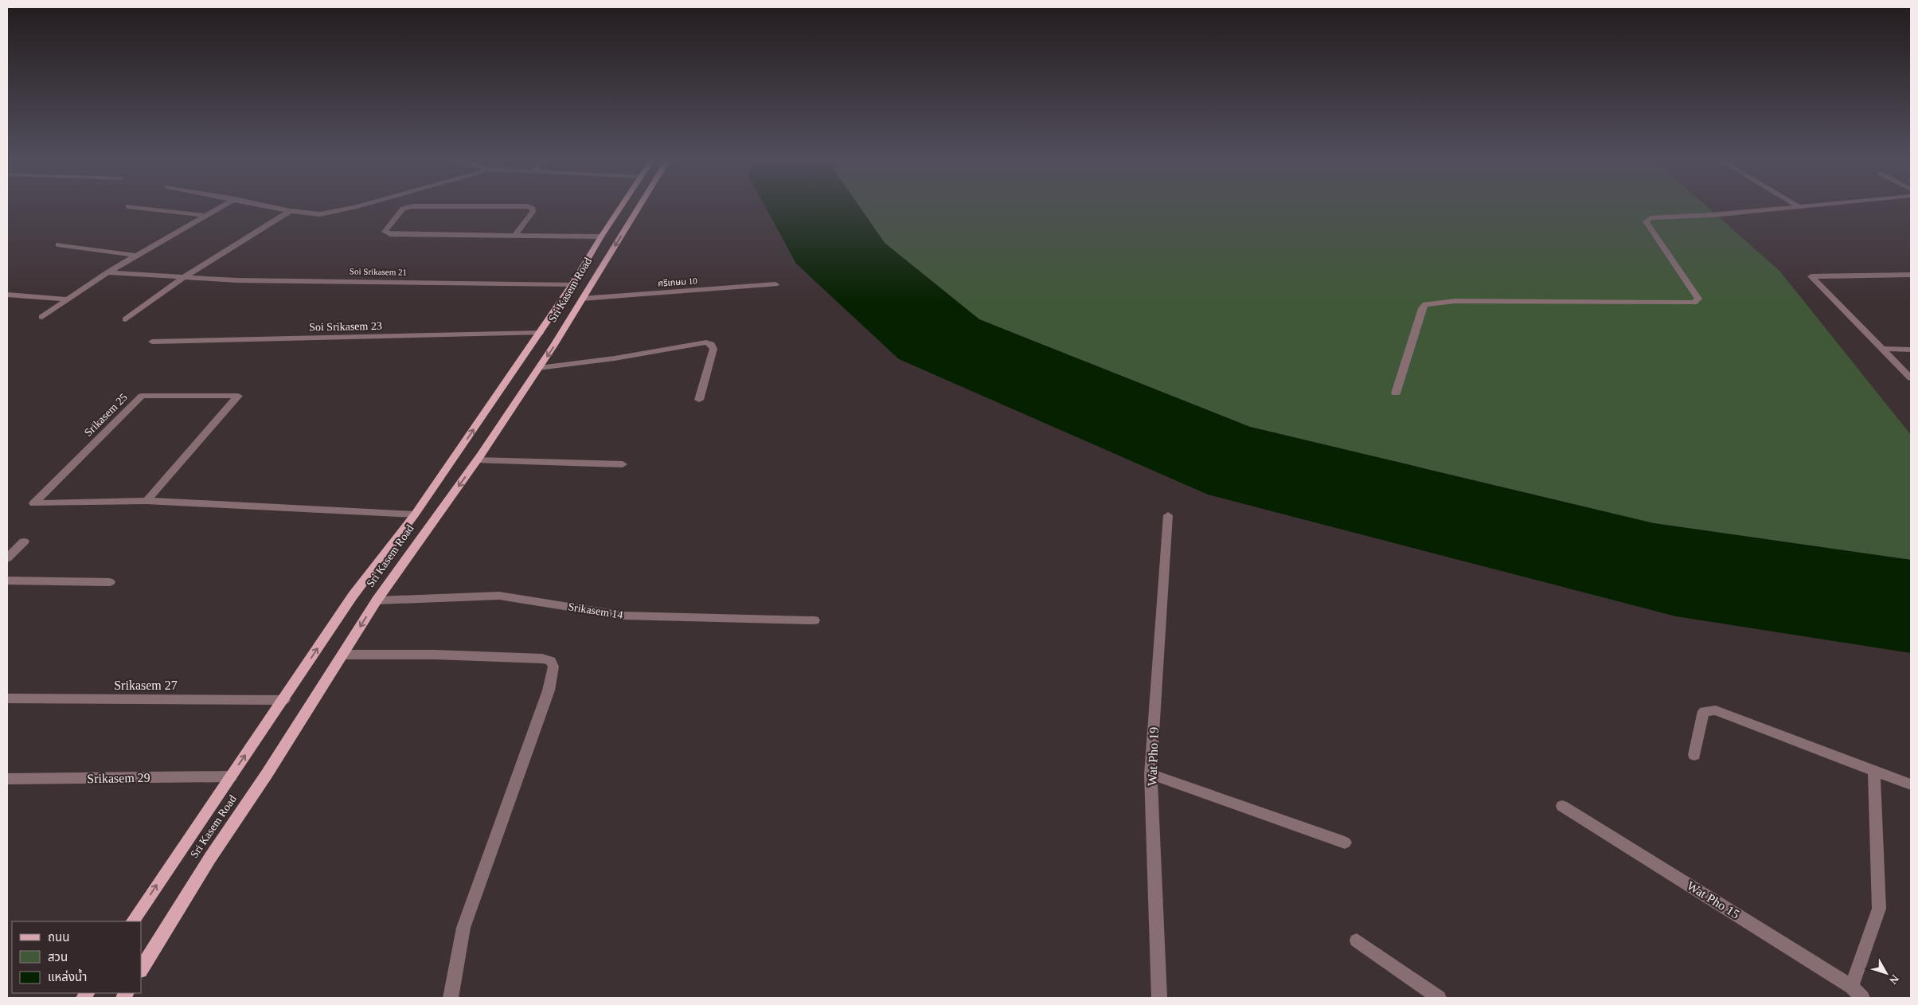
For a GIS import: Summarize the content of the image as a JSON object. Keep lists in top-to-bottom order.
{
  "streets": {
    "main road": ["Sri Kasem Road"],
    "street": [
      "Soi Srikasem 21",
      "ศรีเกษม 10",
      "Soi Srikasem 23",
      "Srikasem 25",
      "Srikasem 14",
      "Srikasem 27",
      "Wat Pho 19",
      "Srikasem 29",
      "Wat Pho 15"
    ]
  },
  "crossings": [
    ["Soi Srikasem 21", "Sri Kasem Road"],
    ["ศรีเกษม 10", "Sri Kasem Road"],
    ["Sri Kasem Road", "Soi Srikasem 23"],
    ["Sri Kasem Road", "Srikasem 25"],
    ["Sri Kasem Road", "Srikasem 14"],
    ["Sri Kasem Road", "Srikasem 27"],
    ["Sri Kasem Road", "Srikasem 29"]
  ],
  "legend": ["ถนน", "สวน", "แหล่งน้ำ"],
  "north": "bottom right"
}
